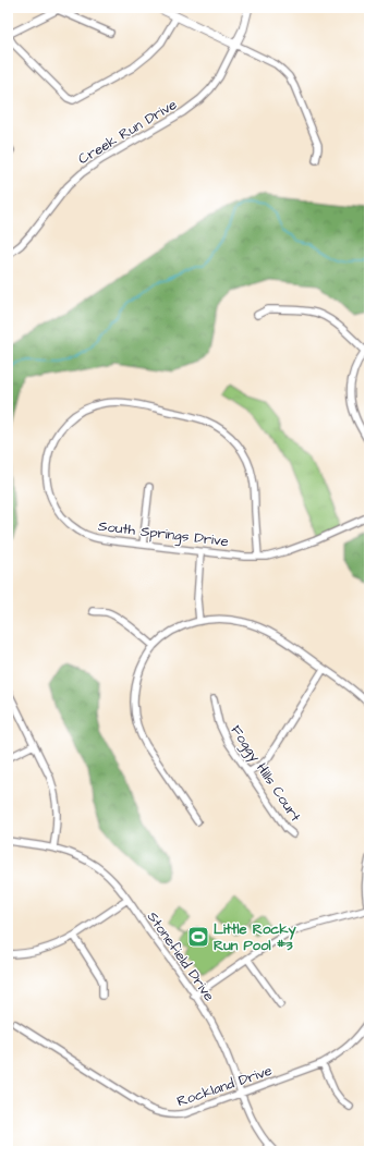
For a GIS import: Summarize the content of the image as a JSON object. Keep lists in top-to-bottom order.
{
  "streets": {
    "street": [
      "Creek Run Drive",
      "South Springs Drive",
      "Foggy Hills Court",
      "Stonefield Drive",
      "Rockland Drive"
    ]
  },
  "crossings": [
    ["Stonefield Drive", "Rockland Drive"]
  ],
  "places": {
    "sports": ["Little Rocky Run Pool #3"]
  }
}
